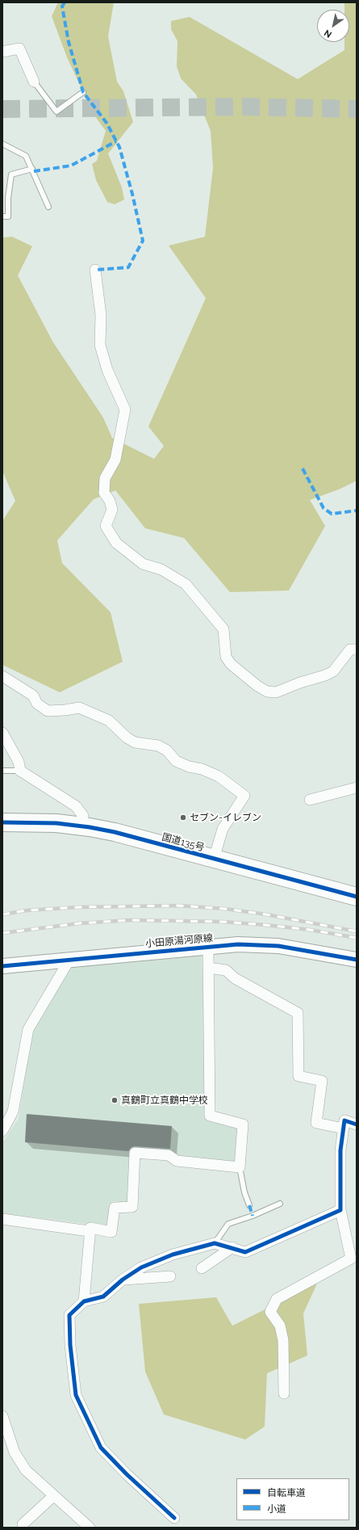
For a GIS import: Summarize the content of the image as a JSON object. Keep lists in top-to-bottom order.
{
  "streets": {
    "highway": ["国道135号"],
    "main road": ["小田原湯河原線"]
  },
  "places": ["セブン-イレブン", "真鶴町立真鶴中学校"],
  "legend": ["自転車道", "小道"],
  "north": "bottom left"
}
